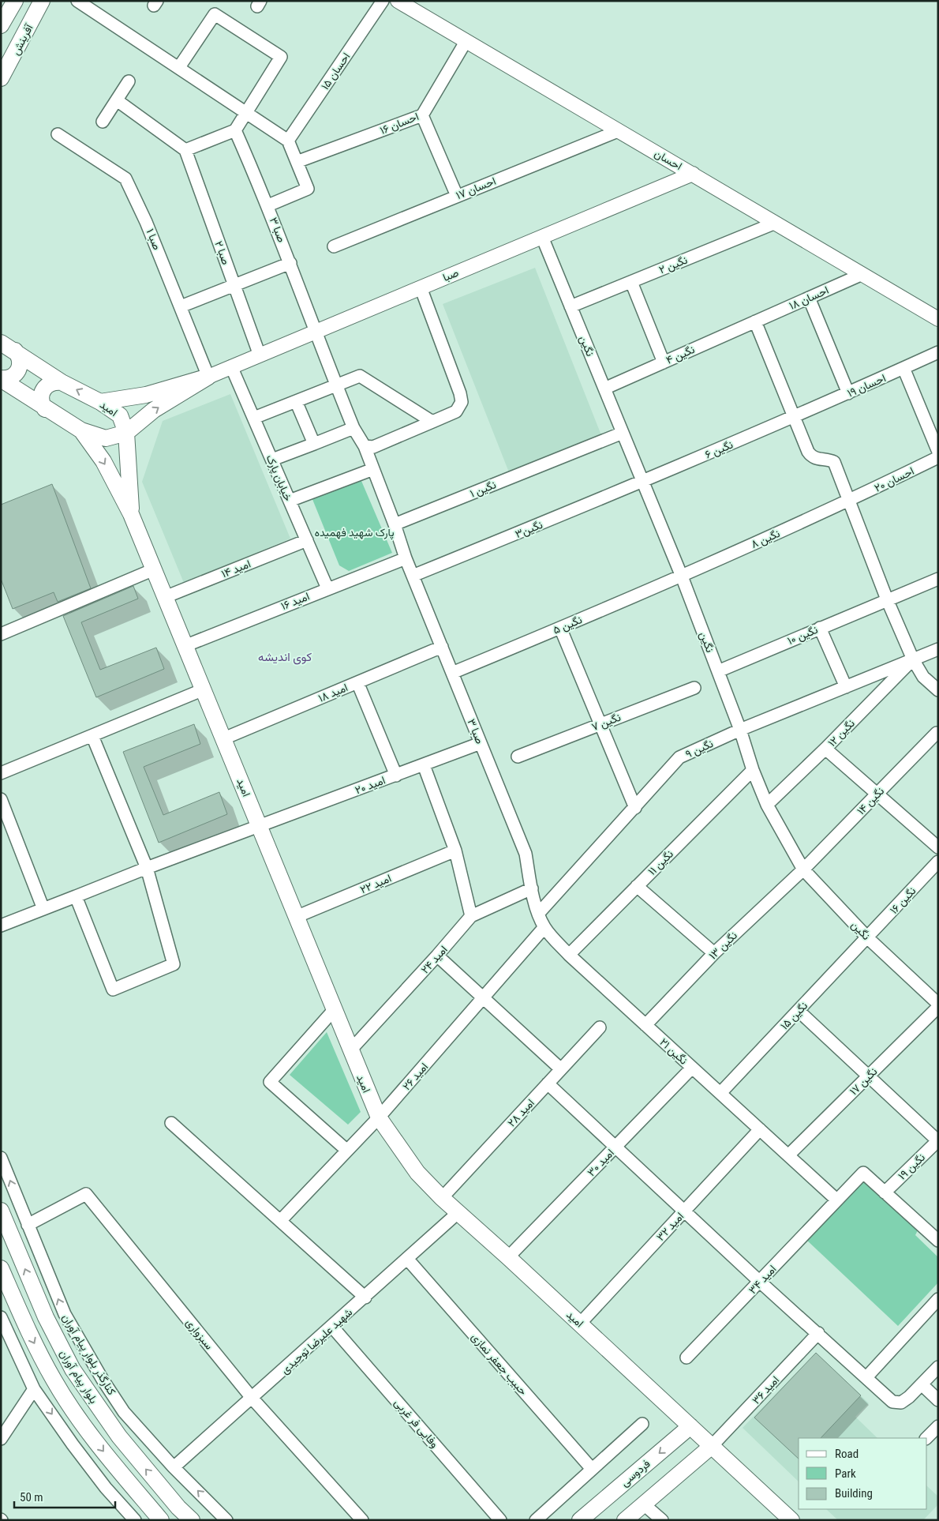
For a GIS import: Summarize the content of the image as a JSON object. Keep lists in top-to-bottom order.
{
  "streets": {
    "main road": [
      "آفرینش",
      "امید",
      "بلوار پیام آوران",
      "فردوسی"
    ],
    "street": [
      "احسان ۱۵",
      "احسان ۱۶",
      "احسان",
      "احسان ۱۷",
      "صبا ۳",
      "صبا ۱",
      "صبا ۲",
      "نگین ۲",
      "صبا",
      "احسان ۱۸",
      "نگین",
      "نگین ۴",
      "احسان ۱۹",
      "نگین ۶",
      "خیابان پارک",
      "احسان ۲۰",
      "نگین ۱",
      "نگین۳",
      "نگین ۸",
      "امید ۱۴",
      "امید ۱۶",
      "نگین ۵",
      "نگین ۱۰",
      "امید ۱۸",
      "نگین ۷",
      "نگین ۱۲",
      "نگین ۹",
      "امید ۲۰",
      "نگین ۱۴",
      "نگین ۱۱",
      "امید ۲۲",
      "نگین ۱۶",
      "نگین ۱۳",
      "امید ۲۴",
      "نگین ۱۵",
      "نگین ۲۱",
      "امید ۲۶",
      "نگین ۱۷",
      "امید ۲۸",
      "امید ۳۰",
      "نگین ۱۹",
      "امید ۳۲",
      "امید ۳۴",
      "سبزواری",
      "شهید علیرضا توحیدی",
      "کنارگذر بلوار پیام آوران",
      "حبیب جعفر نمازی",
      "امید ۳۶",
      "وفایی فر غربی"
    ]
  },
  "crossings": [
    ["احسان ۱۶", "احسان"],
    ["احسان", "احسان ۱۷"],
    ["احسان", "نگین ۲"],
    ["احسان", "صبا"],
    ["احسان", "احسان ۱۸"],
    ["صبا ۳", "صبا"],
    ["صبا ۳", "نگین ۱"],
    ["صبا ۳", "نگین۳"],
    ["صبا ۳", "نگین ۵"],
    ["صبا ۳", "امید ۱۸"],
    ["صبا ۳", "امید ۲۰"],
    ["صبا ۳", "امید ۲۴"],
    ["صبا ۳", "نگین ۲۱"],
    ["صبا ۱", "صبا"],
    ["صبا ۲", "صبا"],
    ["نگین ۲", "نگین"],
    ["صبا", "نگین"],
    ["صبا", "خیابان پارک"],
    ["احسان ۱۸", "نگین ۴"],
    ["نگین", "نگین ۴"],
    ["نگین", "نگین ۶"],
    ["نگین", "نگین ۱"],
    ["نگین", "نگین۳"],
    ["نگین", "نگین ۸"],
    ["نگین", "نگین ۵"],
    ["نگین", "نگین ۱۰"],
    ["نگین", "نگین ۱۲"],
    ["نگین", "نگین ۹"],
    ["نگین", "نگین ۱۴"],
    ["نگین", "نگین ۱۱"],
    ["نگین", "نگین ۱۶"],
    ["نگین", "نگین ۱۳"],
    ["نگین", "نگین ۱۵"],
    ["احسان ۱۹", "نگین ۶"],
    ["امید", "امید ۱۴"],
    ["امید", "امید ۱۶"],
    ["امید", "امید ۱۸"],
    ["امید", "امید ۲۰"],
    ["امید", "امید ۲۲"],
    ["امید", "امید ۲۴"],
    ["امید", "امید ۲۶"],
    ["امید", "امید ۲۸"],
    ["امید", "امید ۳۰"],
    ["امید", "امید ۳۲"],
    ["امید", "شهید علیرضا توحیدی"],
    ["امید", "امید ۳۶"],
    ["امید", "فردوسی"],
    ["نگین ۶", "نگین۳"],
    ["خیابان پارک", "امید ۱۴"],
    ["خیابان پارک", "امید ۱۶"],
    ["احسان ۲۰", "نگین ۸"],
    ["نگین ۸", "نگین ۵"],
    ["نگین ۱۲", "نگین ۹"],
    ["نگین ۹", "نگین ۲۱"],
    ["نگین ۱۴", "نگین ۱۳"],
    ["نگین ۱۱", "نگین ۲۱"],
    ["نگین ۱۶", "نگین ۱۵"],
    ["نگین ۱۳", "نگین ۲۱"],
    ["امید ۲۴", "نگین ۲۱"],
    ["نگین ۱۵", "نگین ۲۱"],
    ["نگین ۲۱", "امید ۲۶"],
    ["نگین ۲۱", "نگین ۱۷"],
    ["نگین ۲۱", "امید ۳۰"],
    ["نگین ۲۱", "امید ۳۲"],
    ["نگین ۲۱", "امید ۳۴"],
    ["نگین ۱۹", "امید ۳۴"],
    ["سبزواری", "شهید علیرضا توحیدی"],
    ["سبزواری", "کنارگذر بلوار پیام آوران"],
    ["شهید علیرضا توحیدی", "کنارگذر بلوار پیام آوران"],
    ["شهید علیرضا توحیدی", "حبیب جعفر نمازی"],
    ["شهید علیرضا توحیدی", "وفایی فر غربی"]
  ],
  "districts": ["کوی اندیشه"],
  "parks": ["پارک شهید فهمیده"],
  "legend": ["Road", "Park", "Building"],
  "scale_bar": "50 m"
}
